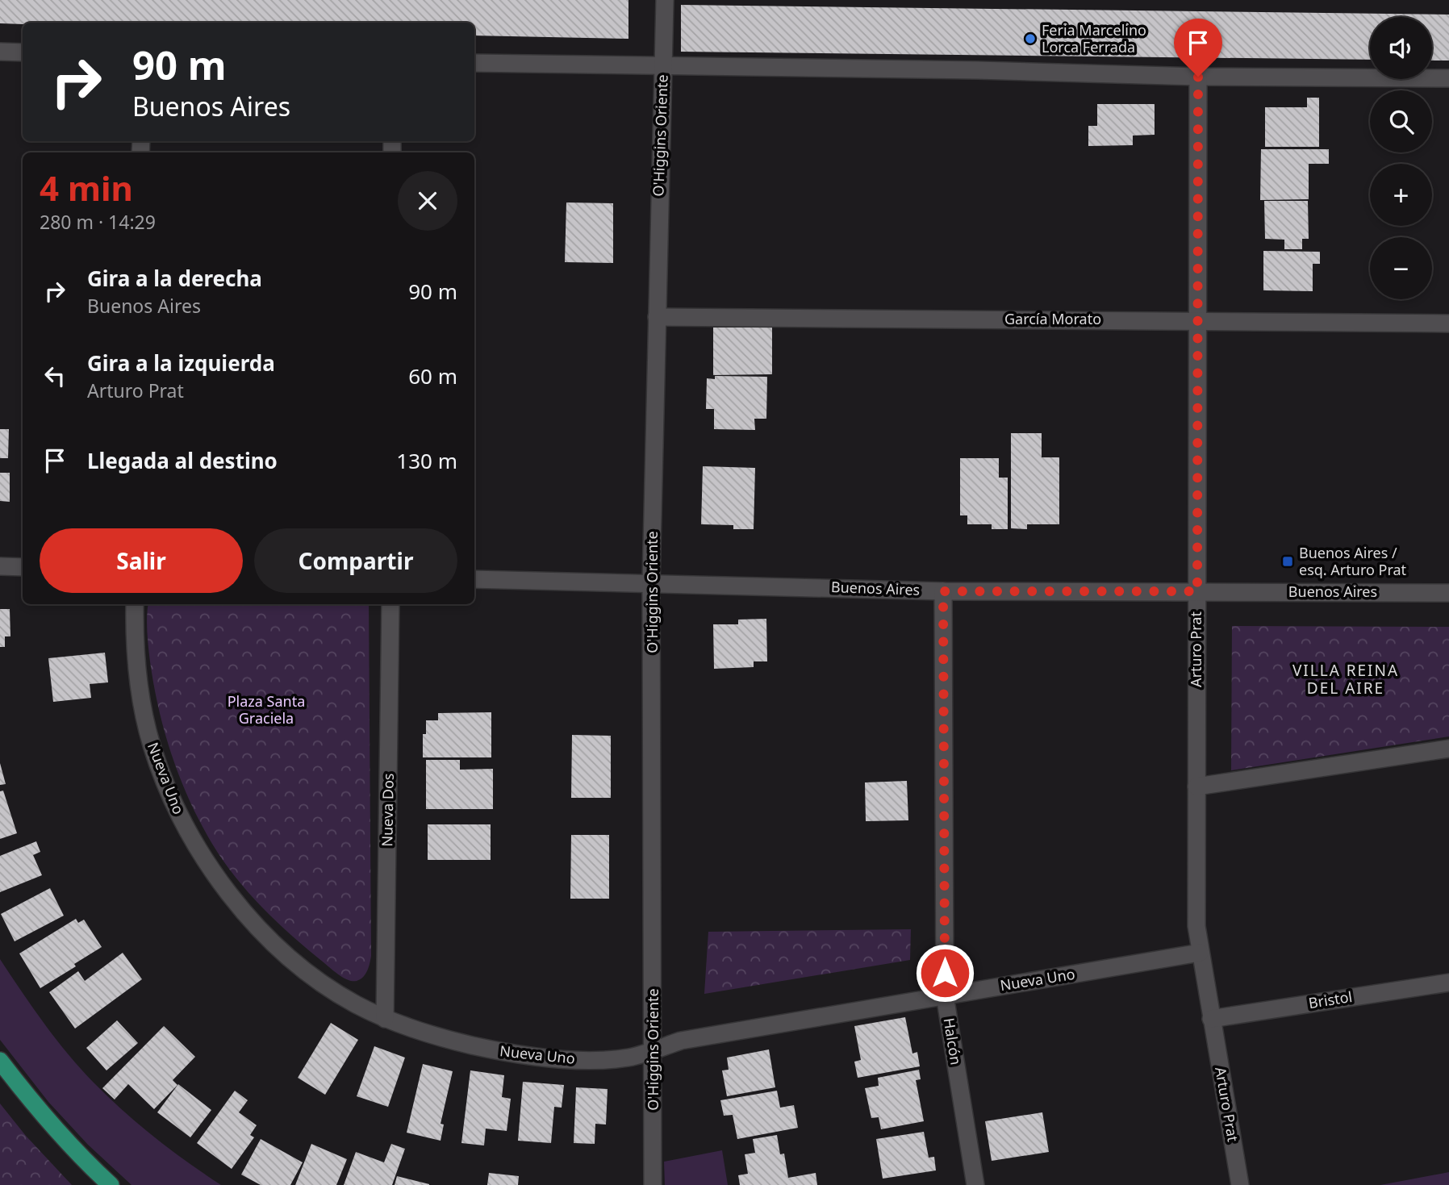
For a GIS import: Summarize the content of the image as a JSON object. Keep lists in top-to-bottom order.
{
  "streets": {
    "street": [
      "O'Higgins Oriente",
      "García Morato",
      "Buenos Aires",
      "Arturo Prat",
      "Nueva Uno",
      "Nueva Dos",
      "Bristol",
      "Halcón"
    ]
  },
  "crossings": [
    ["O'Higgins Oriente", "García Morato"],
    ["O'Higgins Oriente", "Buenos Aires"],
    ["O'Higgins Oriente", "Nueva Uno"],
    ["García Morato", "Arturo Prat"],
    ["Buenos Aires", "Arturo Prat"],
    ["Buenos Aires", "Halcón"],
    ["Arturo Prat", "Nueva Uno"],
    ["Arturo Prat", "Bristol"],
    ["Nueva Uno", "Nueva Dos"],
    ["Nueva Uno", "Halcón"]
  ],
  "districts": ["VILLA REINA DEL AIRE"],
  "parks": ["Plaza Santa Graciela"],
  "places": {
    "other": ["Feria Marcelino Lorca Ferrada"],
    "transit": ["Buenos Aires / esq. Arturo Prat"]
  },
  "page": {
    "map_buttons": ["+", "−"],
    "turn": ["90 m", "Buenos Aires"],
    "heading": ["4 min", "280 m · 14:29"],
    "list": [
      {
        "name": "Gira a la derecha",
        "note": "Buenos Aires",
        "value": "90 m"
      },
      {
        "name": "Gira a la izquierda",
        "note": "Arturo Prat",
        "value": "60 m"
      },
      {
        "name": "Llegada al destino",
        "value": "130 m"
      }
    ],
    "buttons": ["Salir", "Compartir"]
  }
}
